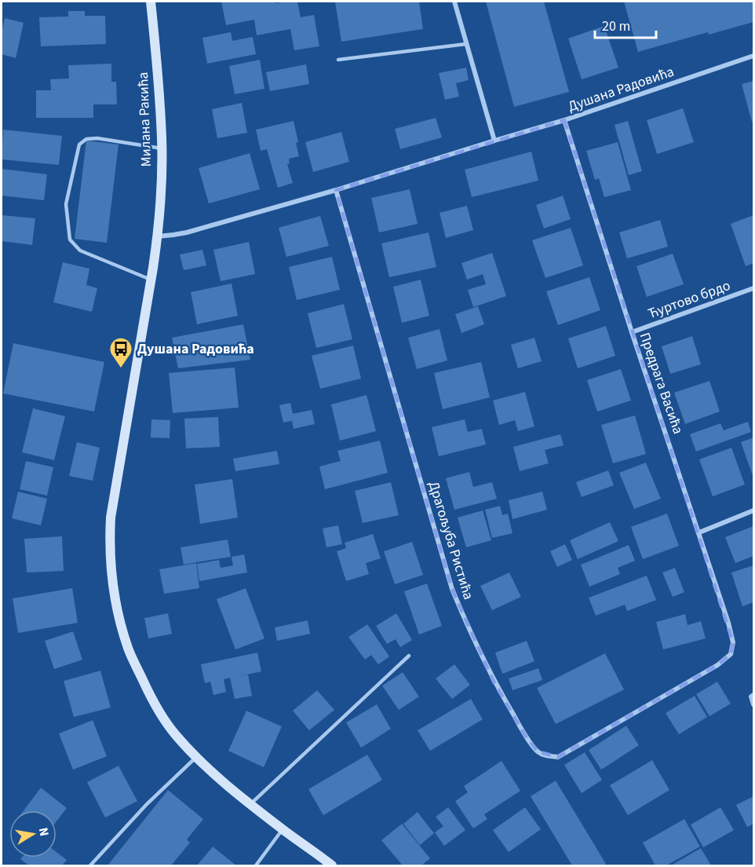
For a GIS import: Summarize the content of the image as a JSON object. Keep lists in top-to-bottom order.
{
  "streets": {
    "main road": ["Милана Ракића"],
    "street": [
      "Душана Радовића",
      "Ћуртово брдо",
      "Предрага Васића",
      "Драгољуба Ристића"
    ]
  },
  "crossings": [
    ["Душана Радовића", "Милана Ракића"],
    ["Душана Радовића", "Предрага Васића"],
    ["Душана Радовића", "Драгољуба Ристића"],
    ["Ћуртово брдо", "Предрага Васића"],
    ["Предрага Васића", "Драгољуба Ристића"]
  ],
  "places": {
    "bus stop": ["Душана Радовића"]
  },
  "scale_bar": "20 m",
  "north": "right"
}
